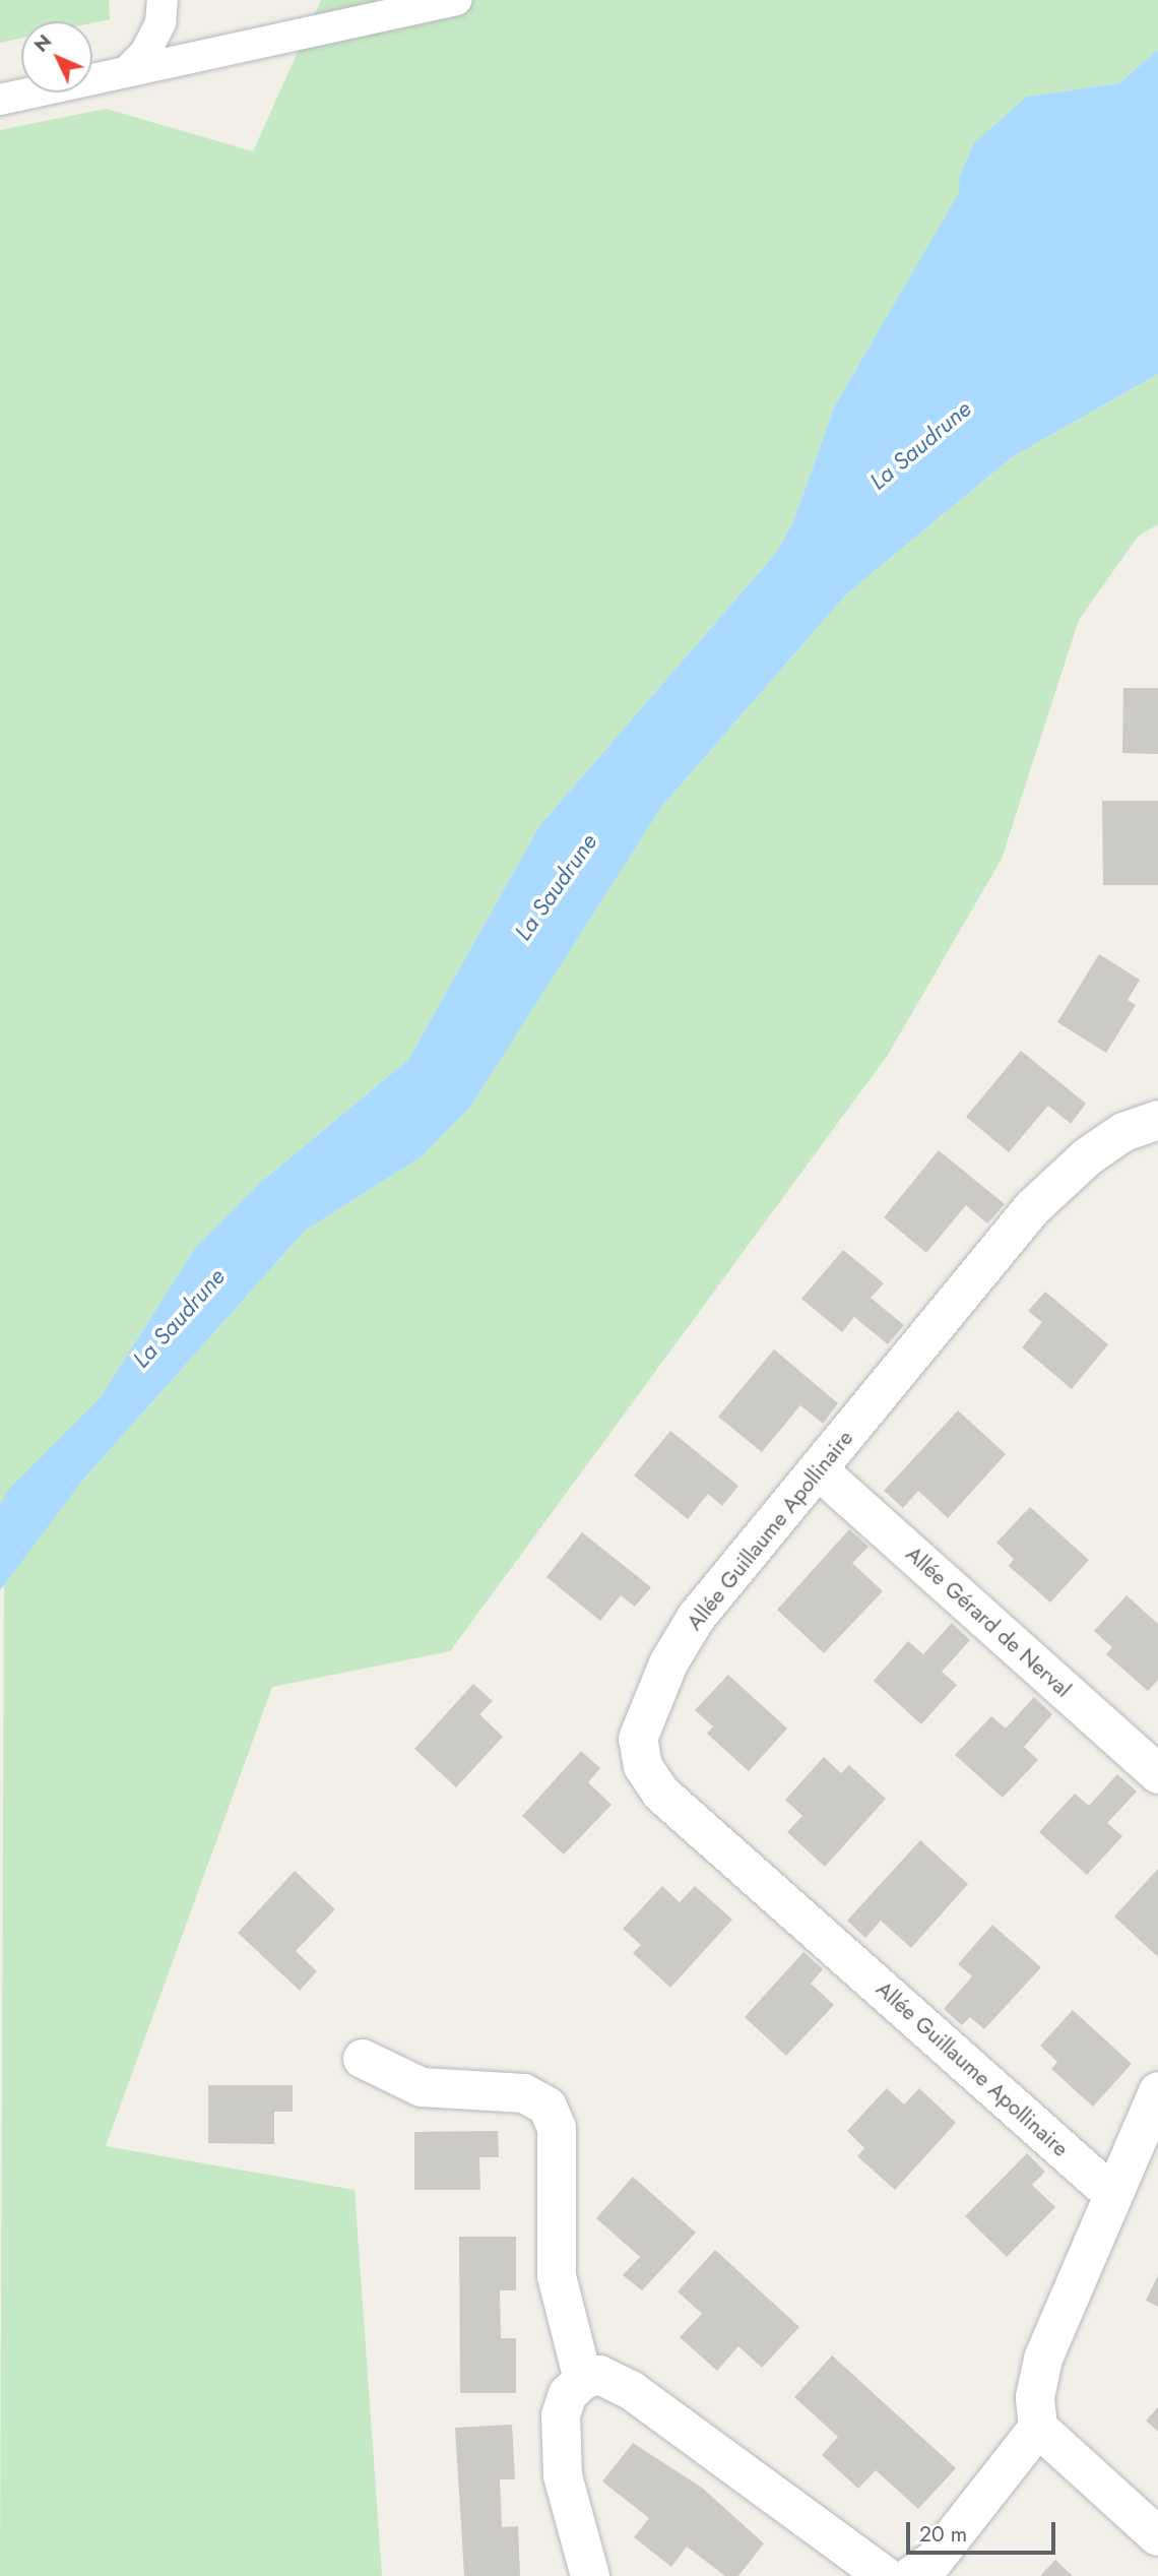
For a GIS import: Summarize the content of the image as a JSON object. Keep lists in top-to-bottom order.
{
  "streets": {
    "street": ["Allée Guillaume Apollinaire", "Allée Gérard de Nerval"]
  },
  "crossings": [
    ["Allée Guillaume Apollinaire", "Allée Gérard de Nerval"]
  ],
  "water": ["La Saudrune"],
  "scale_bar": "20 m",
  "north": "top left"
}
